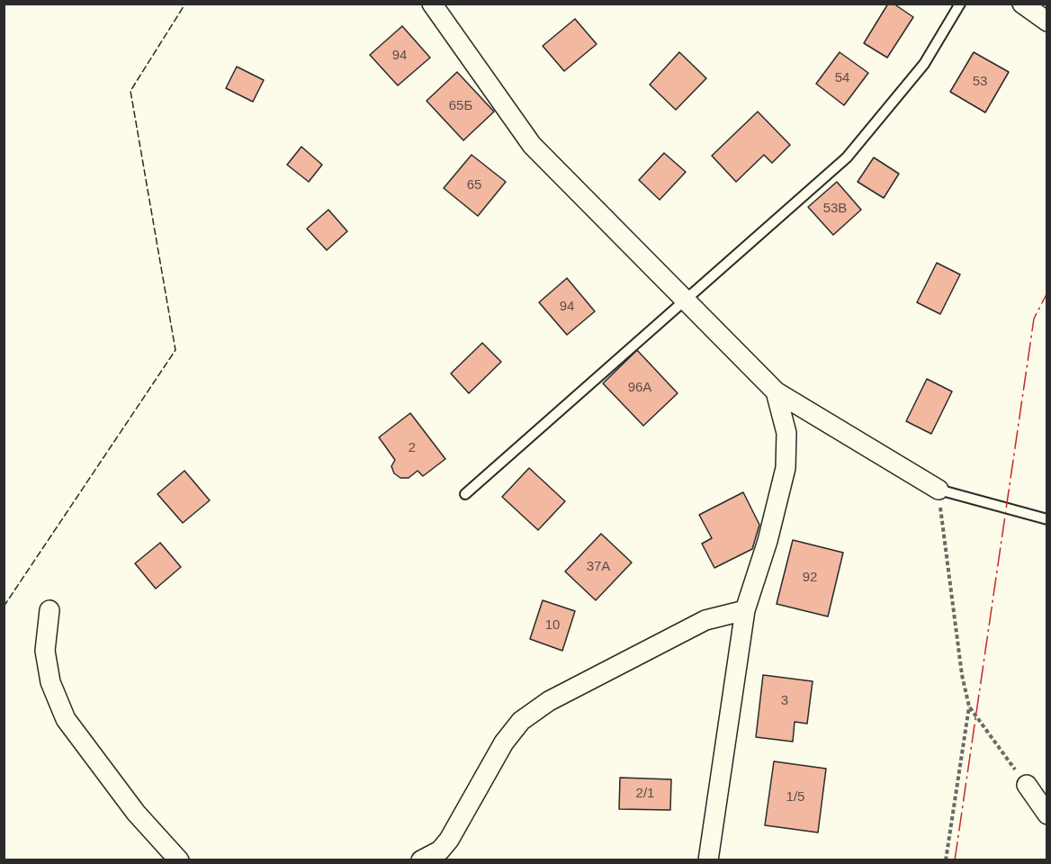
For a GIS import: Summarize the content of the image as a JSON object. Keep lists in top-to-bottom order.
{
  "house_numbers": [
    "94",
    "54",
    "53",
    "65Б",
    "65",
    "53В",
    "94",
    "96А",
    "2",
    "37А",
    "92",
    "10",
    "3",
    "2/1",
    "1/5"
  ]
}
